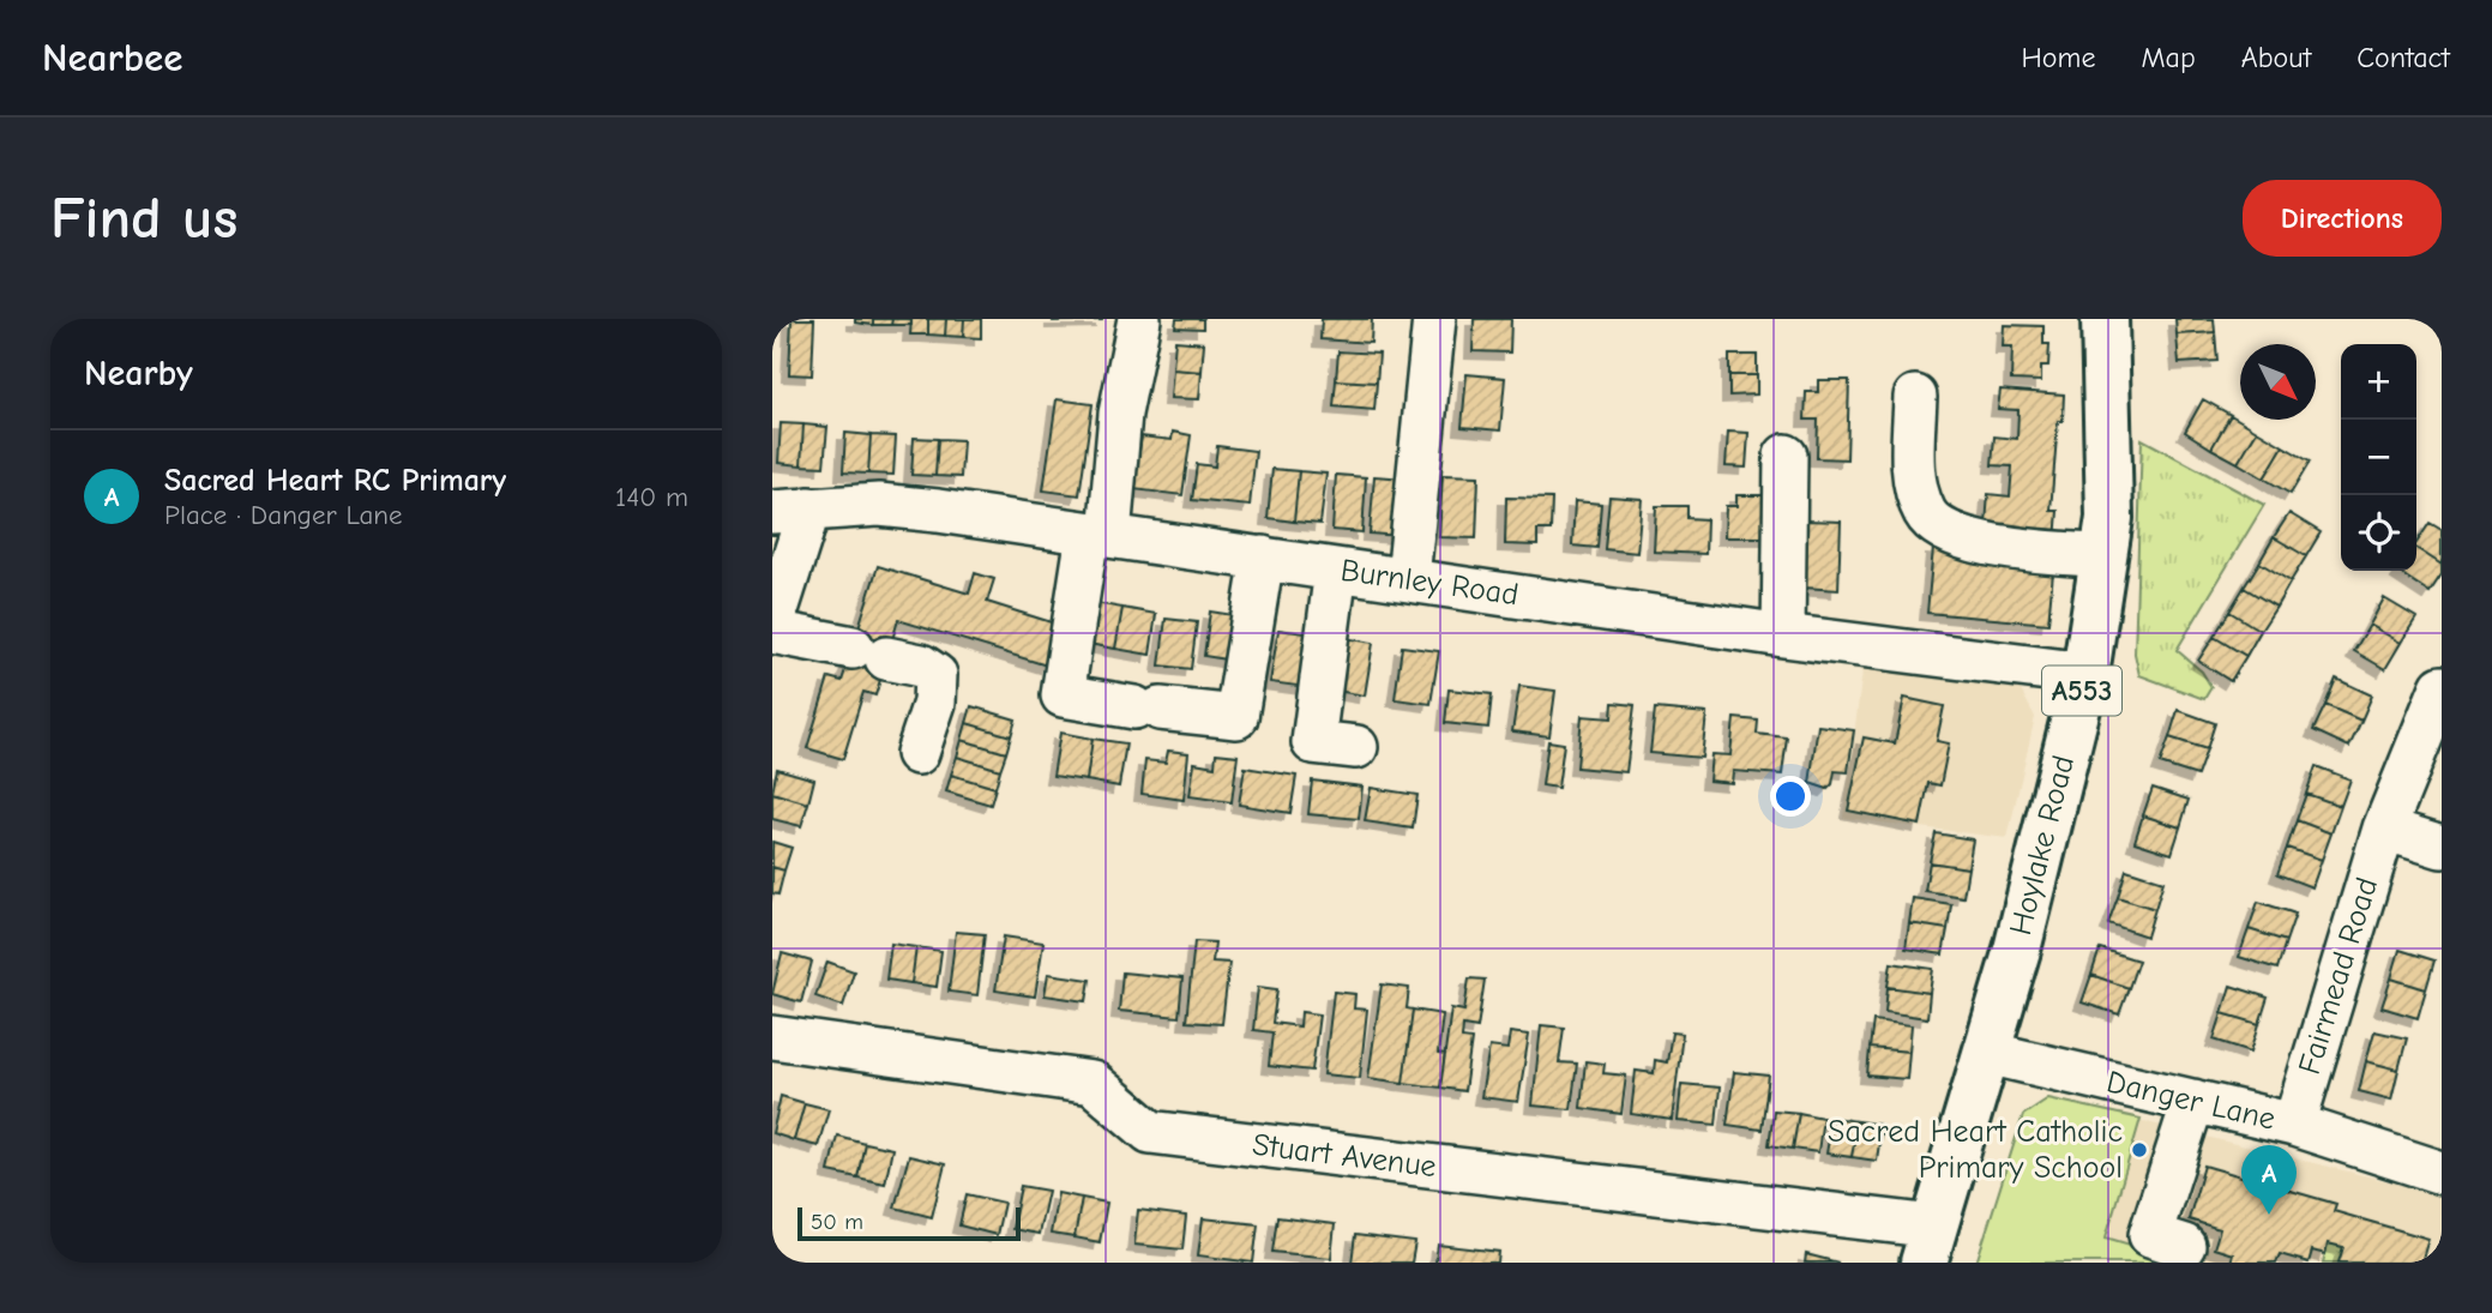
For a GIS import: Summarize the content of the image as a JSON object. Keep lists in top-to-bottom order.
{
  "streets": {
    "main road": ["A553", "Hoylake Road"],
    "street": [
      "Burnley Road",
      "Fairmead Road",
      "Danger Lane",
      "Stuart Avenue"
    ]
  },
  "crossings": [
    ["Burnley Road", "Hoylake Road"],
    ["Hoylake Road", "Danger Lane"],
    ["Hoylake Road", "Stuart Avenue"],
    ["Fairmead Road", "Danger Lane"]
  ],
  "places": ["Sacred Heart Catholic Primary School"],
  "scale_bar": "50 m",
  "north": "bottom right",
  "page": {
    "header": "Nearbee",
    "nav": [
      "Home",
      "Map",
      "About",
      "Contact"
    ],
    "buttons": "Directions",
    "title": "Find us",
    "heading": "Nearby",
    "map_buttons": ["+", "−"],
    "list": [
      {
        "mark": "A",
        "name": "Sacred Heart RC Primary",
        "note": "Place · Danger Lane",
        "value": "140 m"
      }
    ],
    "pins": "A",
    "scale": "50 m"
  }
}
